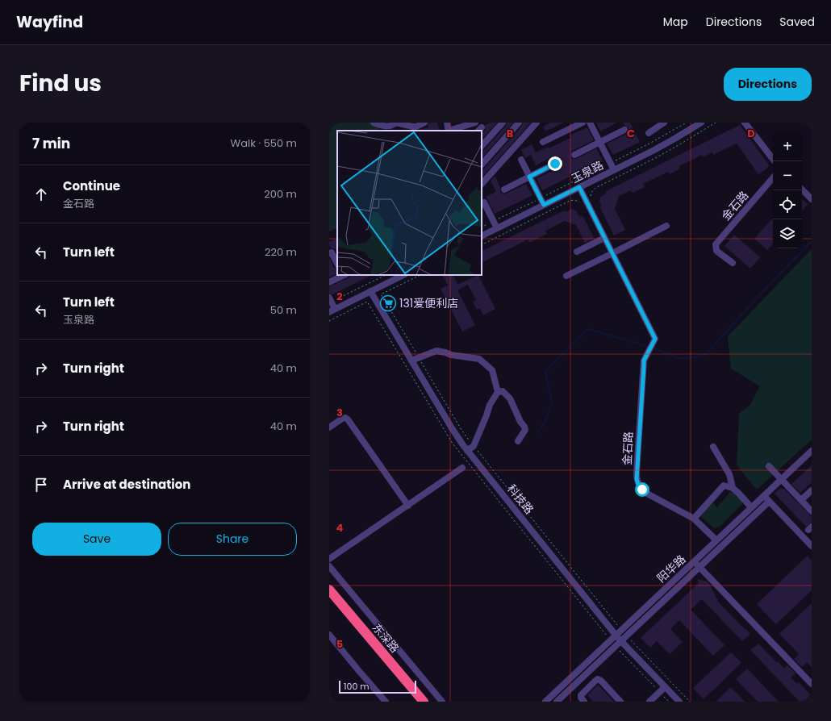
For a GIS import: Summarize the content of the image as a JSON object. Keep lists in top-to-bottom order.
{
  "streets": {
    "highway": ["东深路"],
    "street": [
      "玉泉路",
      "金石路",
      "科技路",
      "阳华路"
    ]
  },
  "crossings": [
    ["金石路", "阳华路"],
    ["科技路", "阳华路"]
  ],
  "places": {
    "supermarket": ["131爱便利店"]
  },
  "scale_bar": "100 m",
  "page": {
    "header": "Wayfind",
    "nav": ["Map", "Directions", "Saved"],
    "title": "Find us",
    "buttons": [
      "Directions",
      ["Save", "Share"]
    ],
    "heading": ["7 min", "Walk · 550 m"],
    "map_buttons": ["+", "−"],
    "list": [
      ["Continue", "金石路", "200 m"],
      ["Turn left", "220 m"],
      ["Turn left", "玉泉路", "50 m"],
      ["Turn right", "40 m"],
      ["Turn right", "40 m"],
      "Arrive at destination"
    ],
    "scale": "100 m"
  },
  "grid": {
    "columns": ["B", "C", "D"],
    "rows": [
      "2",
      "3",
      "4",
      "5"
    ]
  }
}
